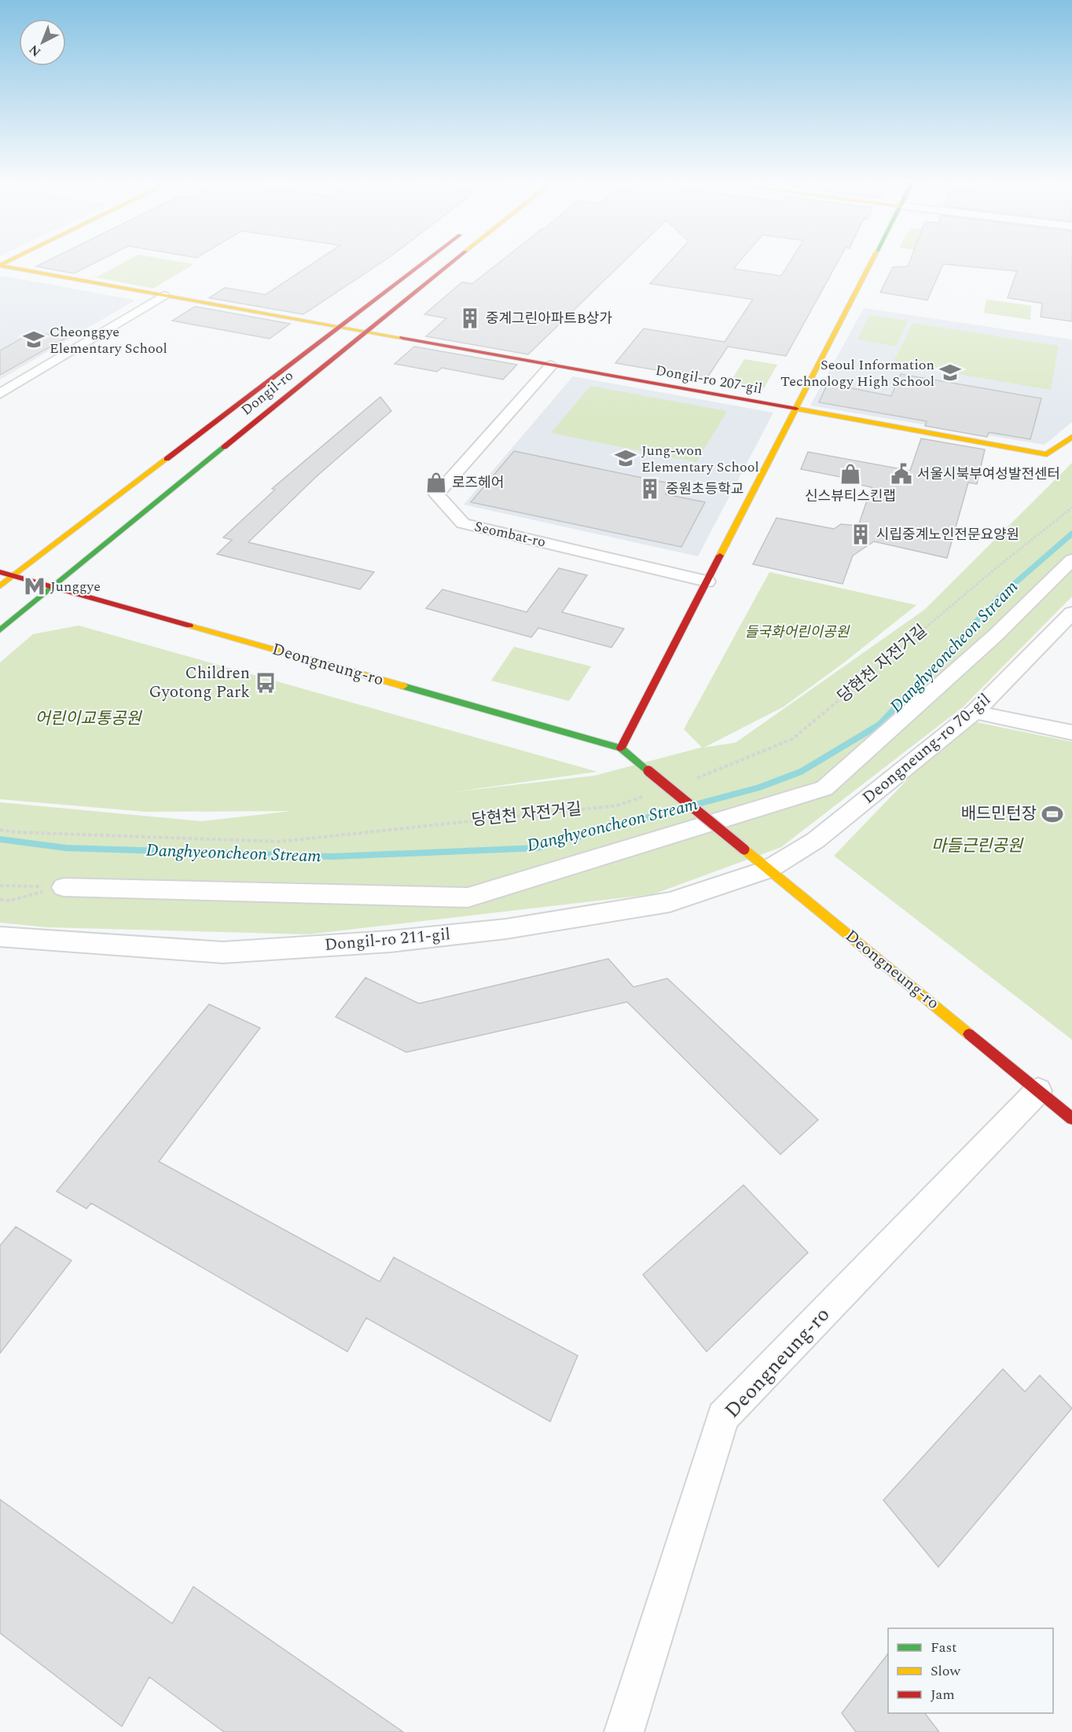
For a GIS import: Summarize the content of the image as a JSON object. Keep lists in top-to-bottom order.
{
  "streets": {
    "main road": ["Dongil-ro 207-gil", "Dongil-ro", "Deongneung-ro"],
    "street": ["Seombat-ro", "Deongneung-ro 70-gil", "Dongil-ro 211-gil"],
    "path": ["당현천 자전거길"]
  },
  "crossings": [
    ["Dongil-ro 207-gil", "Dongil-ro"],
    ["Dongil-ro 207-gil", "Seombat-ro"],
    ["Dongil-ro", "Deongneung-ro"],
    ["Deongneung-ro", "Deongneung-ro 70-gil"],
    ["Deongneung-ro", "Dongil-ro 211-gil"],
    ["Deongneung-ro 70-gil", "Dongil-ro 211-gil"]
  ],
  "water": ["Danghyeoncheon Stream"],
  "parks": ["들국화어린이공원", "어린이교통공원", "마들근린공원"],
  "places": {
    "building": ["중계그린아파트B상가", "중원초등학교", "시립중계노인전문요양원"],
    "school or university": ["Cheonggye Elementary School", "Seoul Information Technology High School", "Jung-won Elementary School"],
    "shop": ["신스뷰티스킨랩", "로즈헤어"],
    "public building": ["서울시북부여성발전센터"],
    "metro station": ["Junggye"],
    "bus stop": ["Children Gyotong Park"],
    "sports": ["배드민턴장"]
  },
  "legend": ["Fast", "Slow", "Jam"],
  "north": "bottom left"
}
